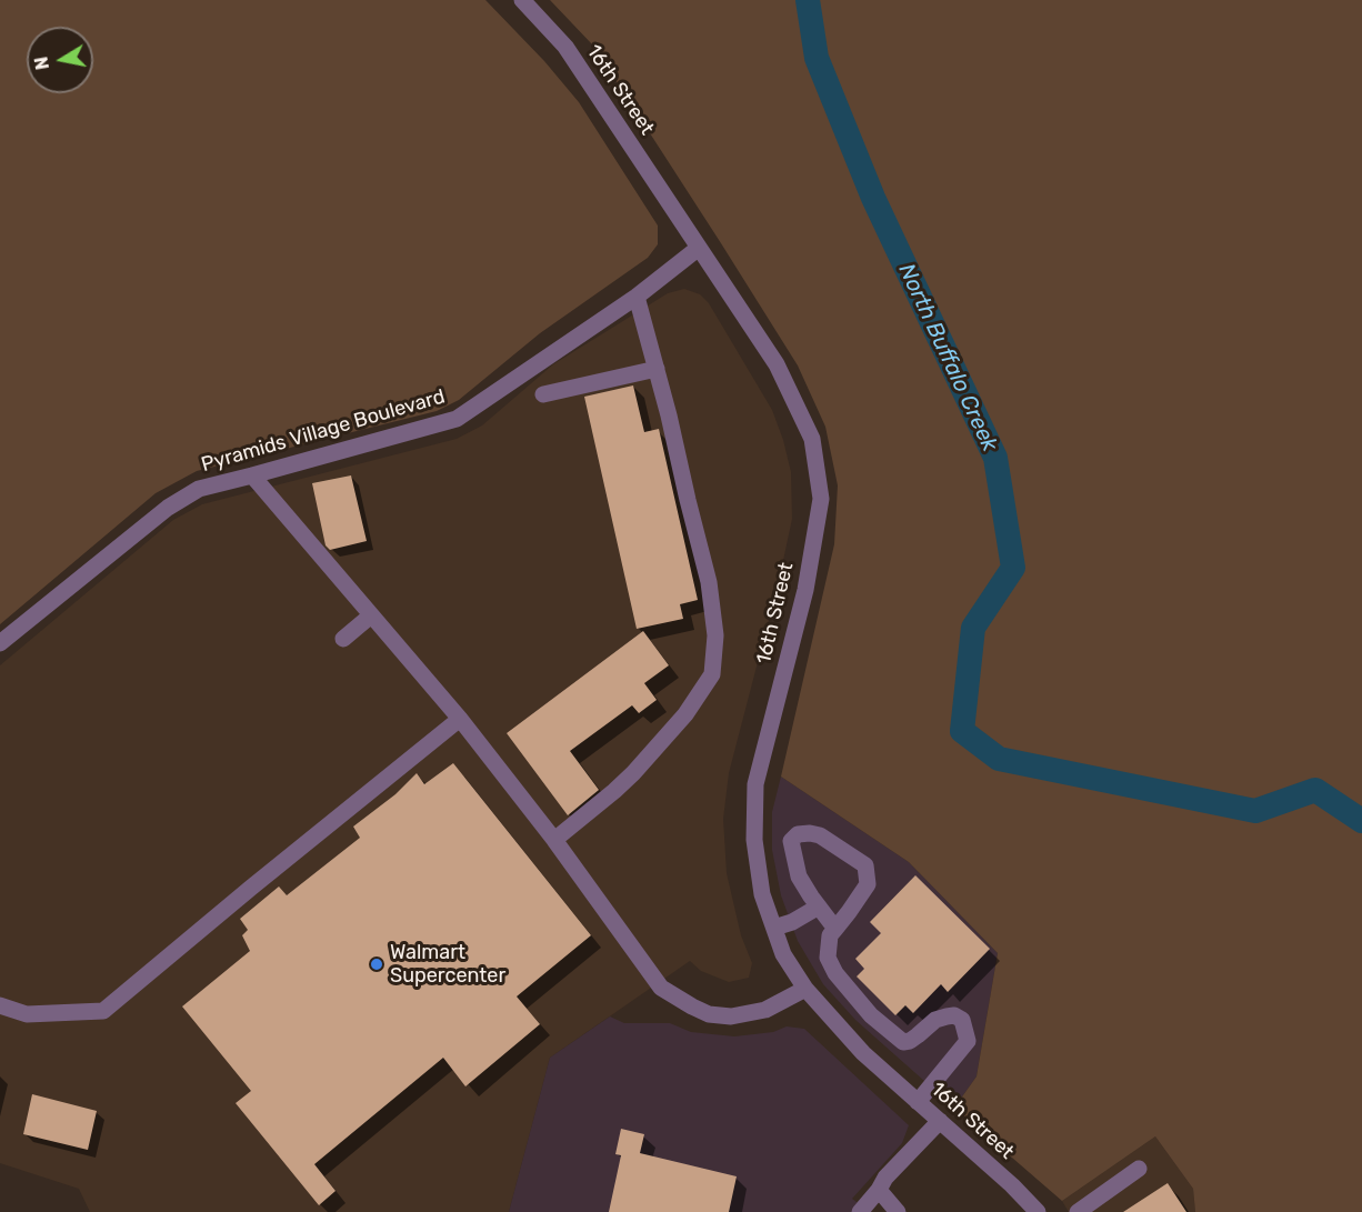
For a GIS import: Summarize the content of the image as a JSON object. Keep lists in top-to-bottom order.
{
  "streets": {
    "street": ["16th Street", "Pyramids Village Boulevard"]
  },
  "crossings": [
    ["16th Street", "Pyramids Village Boulevard"]
  ],
  "water": ["North Buffalo Creek"],
  "places": ["Walmart Supercenter"],
  "north": "left"
}
